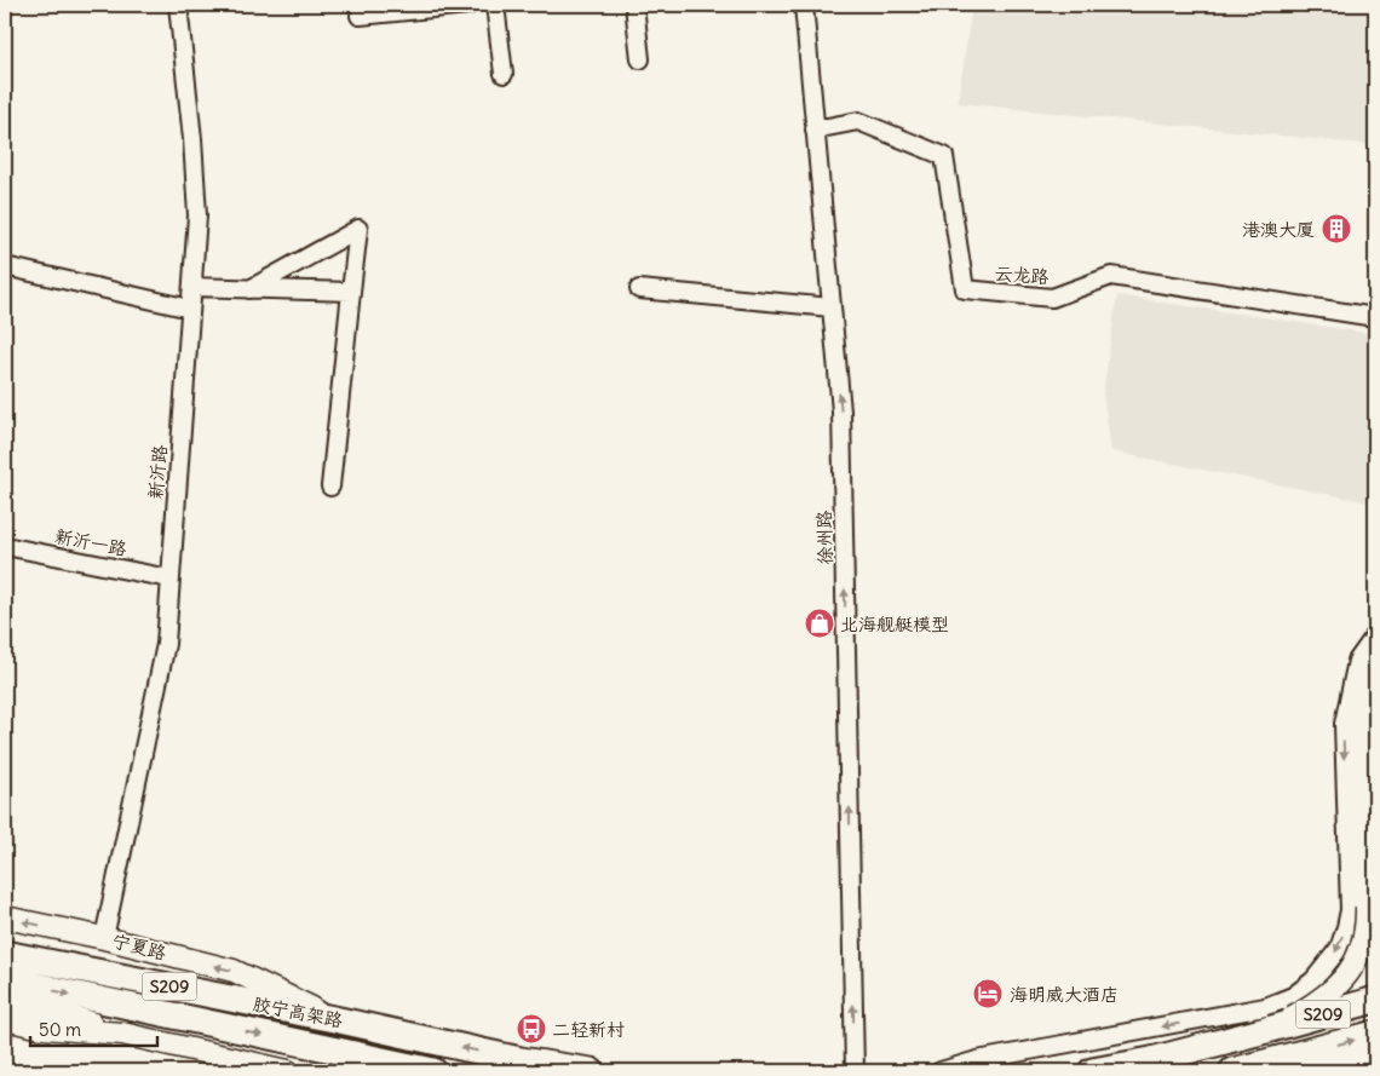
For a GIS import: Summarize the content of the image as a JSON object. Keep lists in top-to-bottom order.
{
  "streets": {
    "highway": ["S209", "胶宁高架路"],
    "main road": ["宁夏路"],
    "street": [
      "云龙路",
      "新沂路",
      "徐州路",
      "新沂一路"
    ]
  },
  "crossings": [
    ["云龙路", "徐州路"],
    ["新沂路", "新沂一路"],
    ["新沂路", "宁夏路"],
    ["宁夏路", "胶宁高架路"]
  ],
  "one_way": ["徐州路"],
  "places": {
    "building": ["港澳大厦"],
    "shop": ["北海舰艇模型"],
    "hotel": ["海明威大酒店"],
    "bus stop": ["二轻新村"]
  },
  "scale_bar": "50 m"
}
